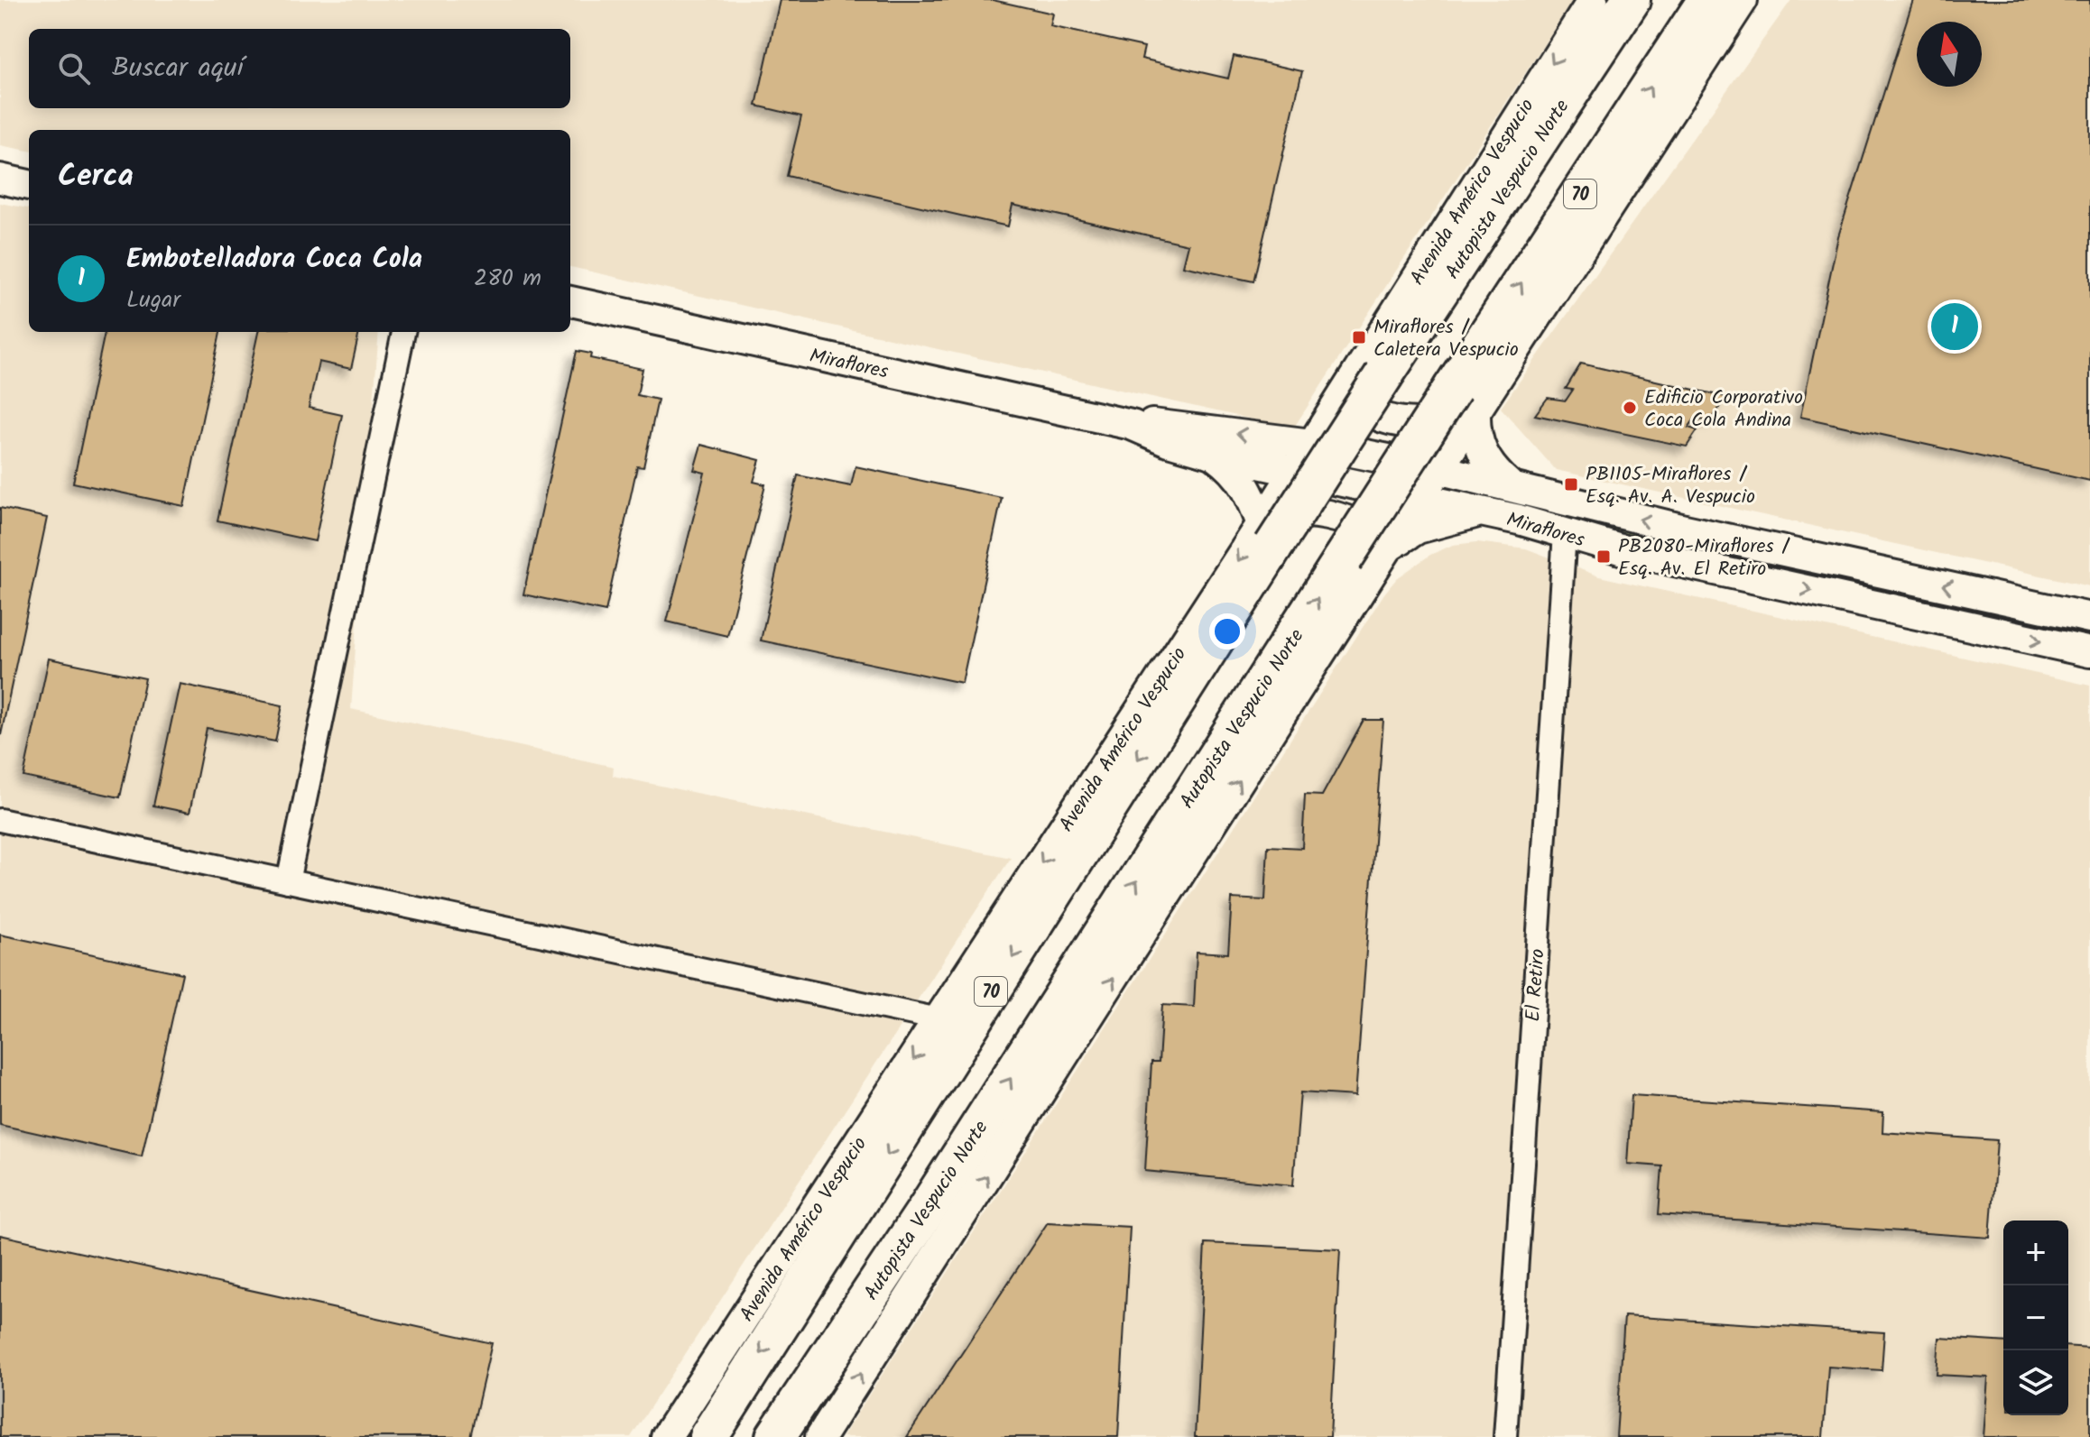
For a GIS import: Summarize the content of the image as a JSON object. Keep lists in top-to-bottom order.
{
  "streets": {
    "highway": ["Autopista Vespucio Norte", "70"],
    "main road": ["Avenida Américo Vespucio", "Miraflores"],
    "street": ["El Retiro"]
  },
  "crossings": [
    ["Autopista Vespucio Norte", "Avenida Américo Vespucio"],
    ["Avenida Américo Vespucio", "Miraflores"],
    ["Miraflores", "El Retiro"]
  ],
  "places": {
    "transit": ["Miraflores / Caletera Vespucio", "PB1105-Miraflores / Esq. Av. A. Vespucio", "PB2080-Miraflores / Esq. Av. El Retiro"],
    "other": ["Edificio Corporativo Coca Cola Andina"]
  },
  "north": "top",
  "page": {
    "search": "Buscar aquí",
    "heading": "Cerca",
    "list": [
      {
        "mark": "1",
        "name": "Embotelladora Coca Cola",
        "note": "Lugar",
        "value": "280 m"
      }
    ],
    "pins": "1",
    "map_buttons": ["+", "−"]
  }
}
